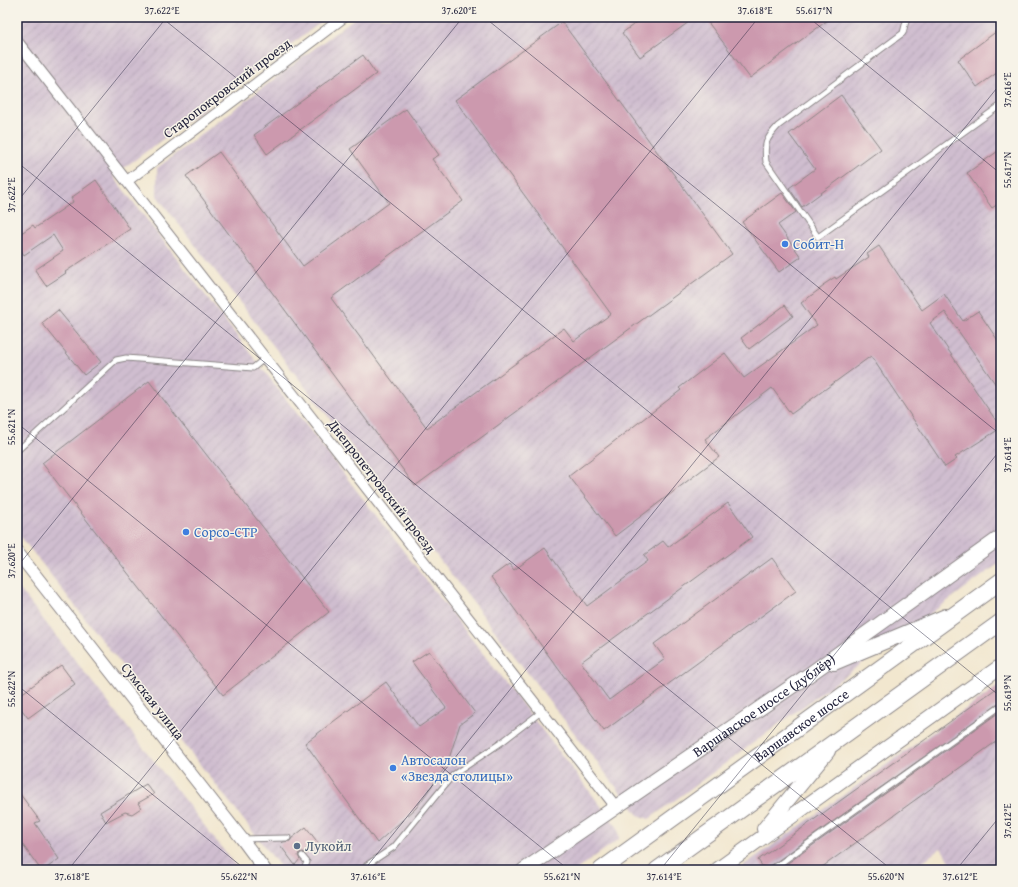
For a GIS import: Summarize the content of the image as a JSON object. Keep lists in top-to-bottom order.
{
  "streets": {
    "main road": ["Варшавское шоссе (дублёр)", "Варшавское шоссе"],
    "street": ["Старопокровский проезд", "Днепропетровский проезд", "Сумская улица"]
  },
  "crossings": [
    ["Старопокровский проезд", "Днепропетровский проезд"],
    ["Днепропетровский проезд", "Варшавское шоссе (дублёр)"]
  ],
  "places": [
    "Собит-Н",
    "Сорсо-СТР",
    "Автосалон «Звезда столицы»",
    "Лукойл"
  ],
  "coordinates": [
    "37.622°E",
    "37.620°E",
    "37.618°E",
    "55.617°N",
    "37.616°E",
    "55.621°N",
    "37.614°E",
    "55.622°N",
    "55.619°N",
    "37.612°E",
    "55.620°N"
  ]
}
